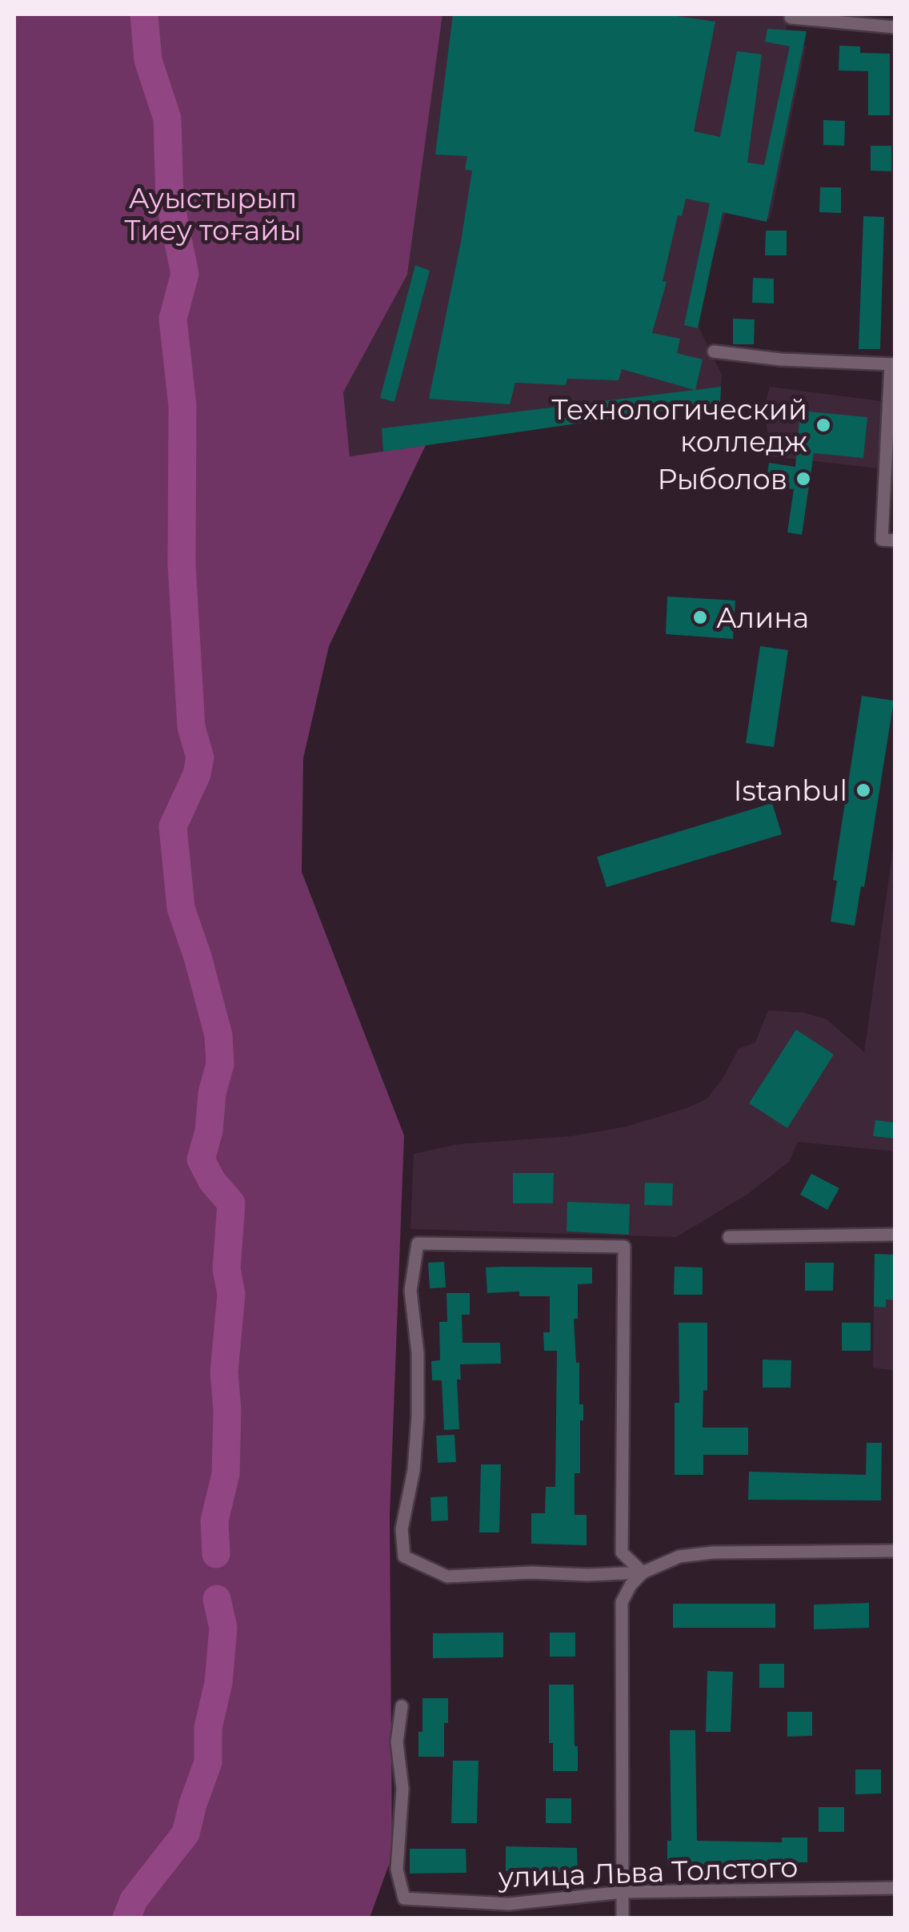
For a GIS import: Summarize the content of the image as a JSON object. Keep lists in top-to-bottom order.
{
  "streets": {
    "street": ["улица Льва Толстого"]
  },
  "parks": ["Ауыстырып Тиеу тоғайы"],
  "places": [
    "Технологический колледж",
    "Рыболов",
    "Алина",
    "Istanbul"
  ]
}
